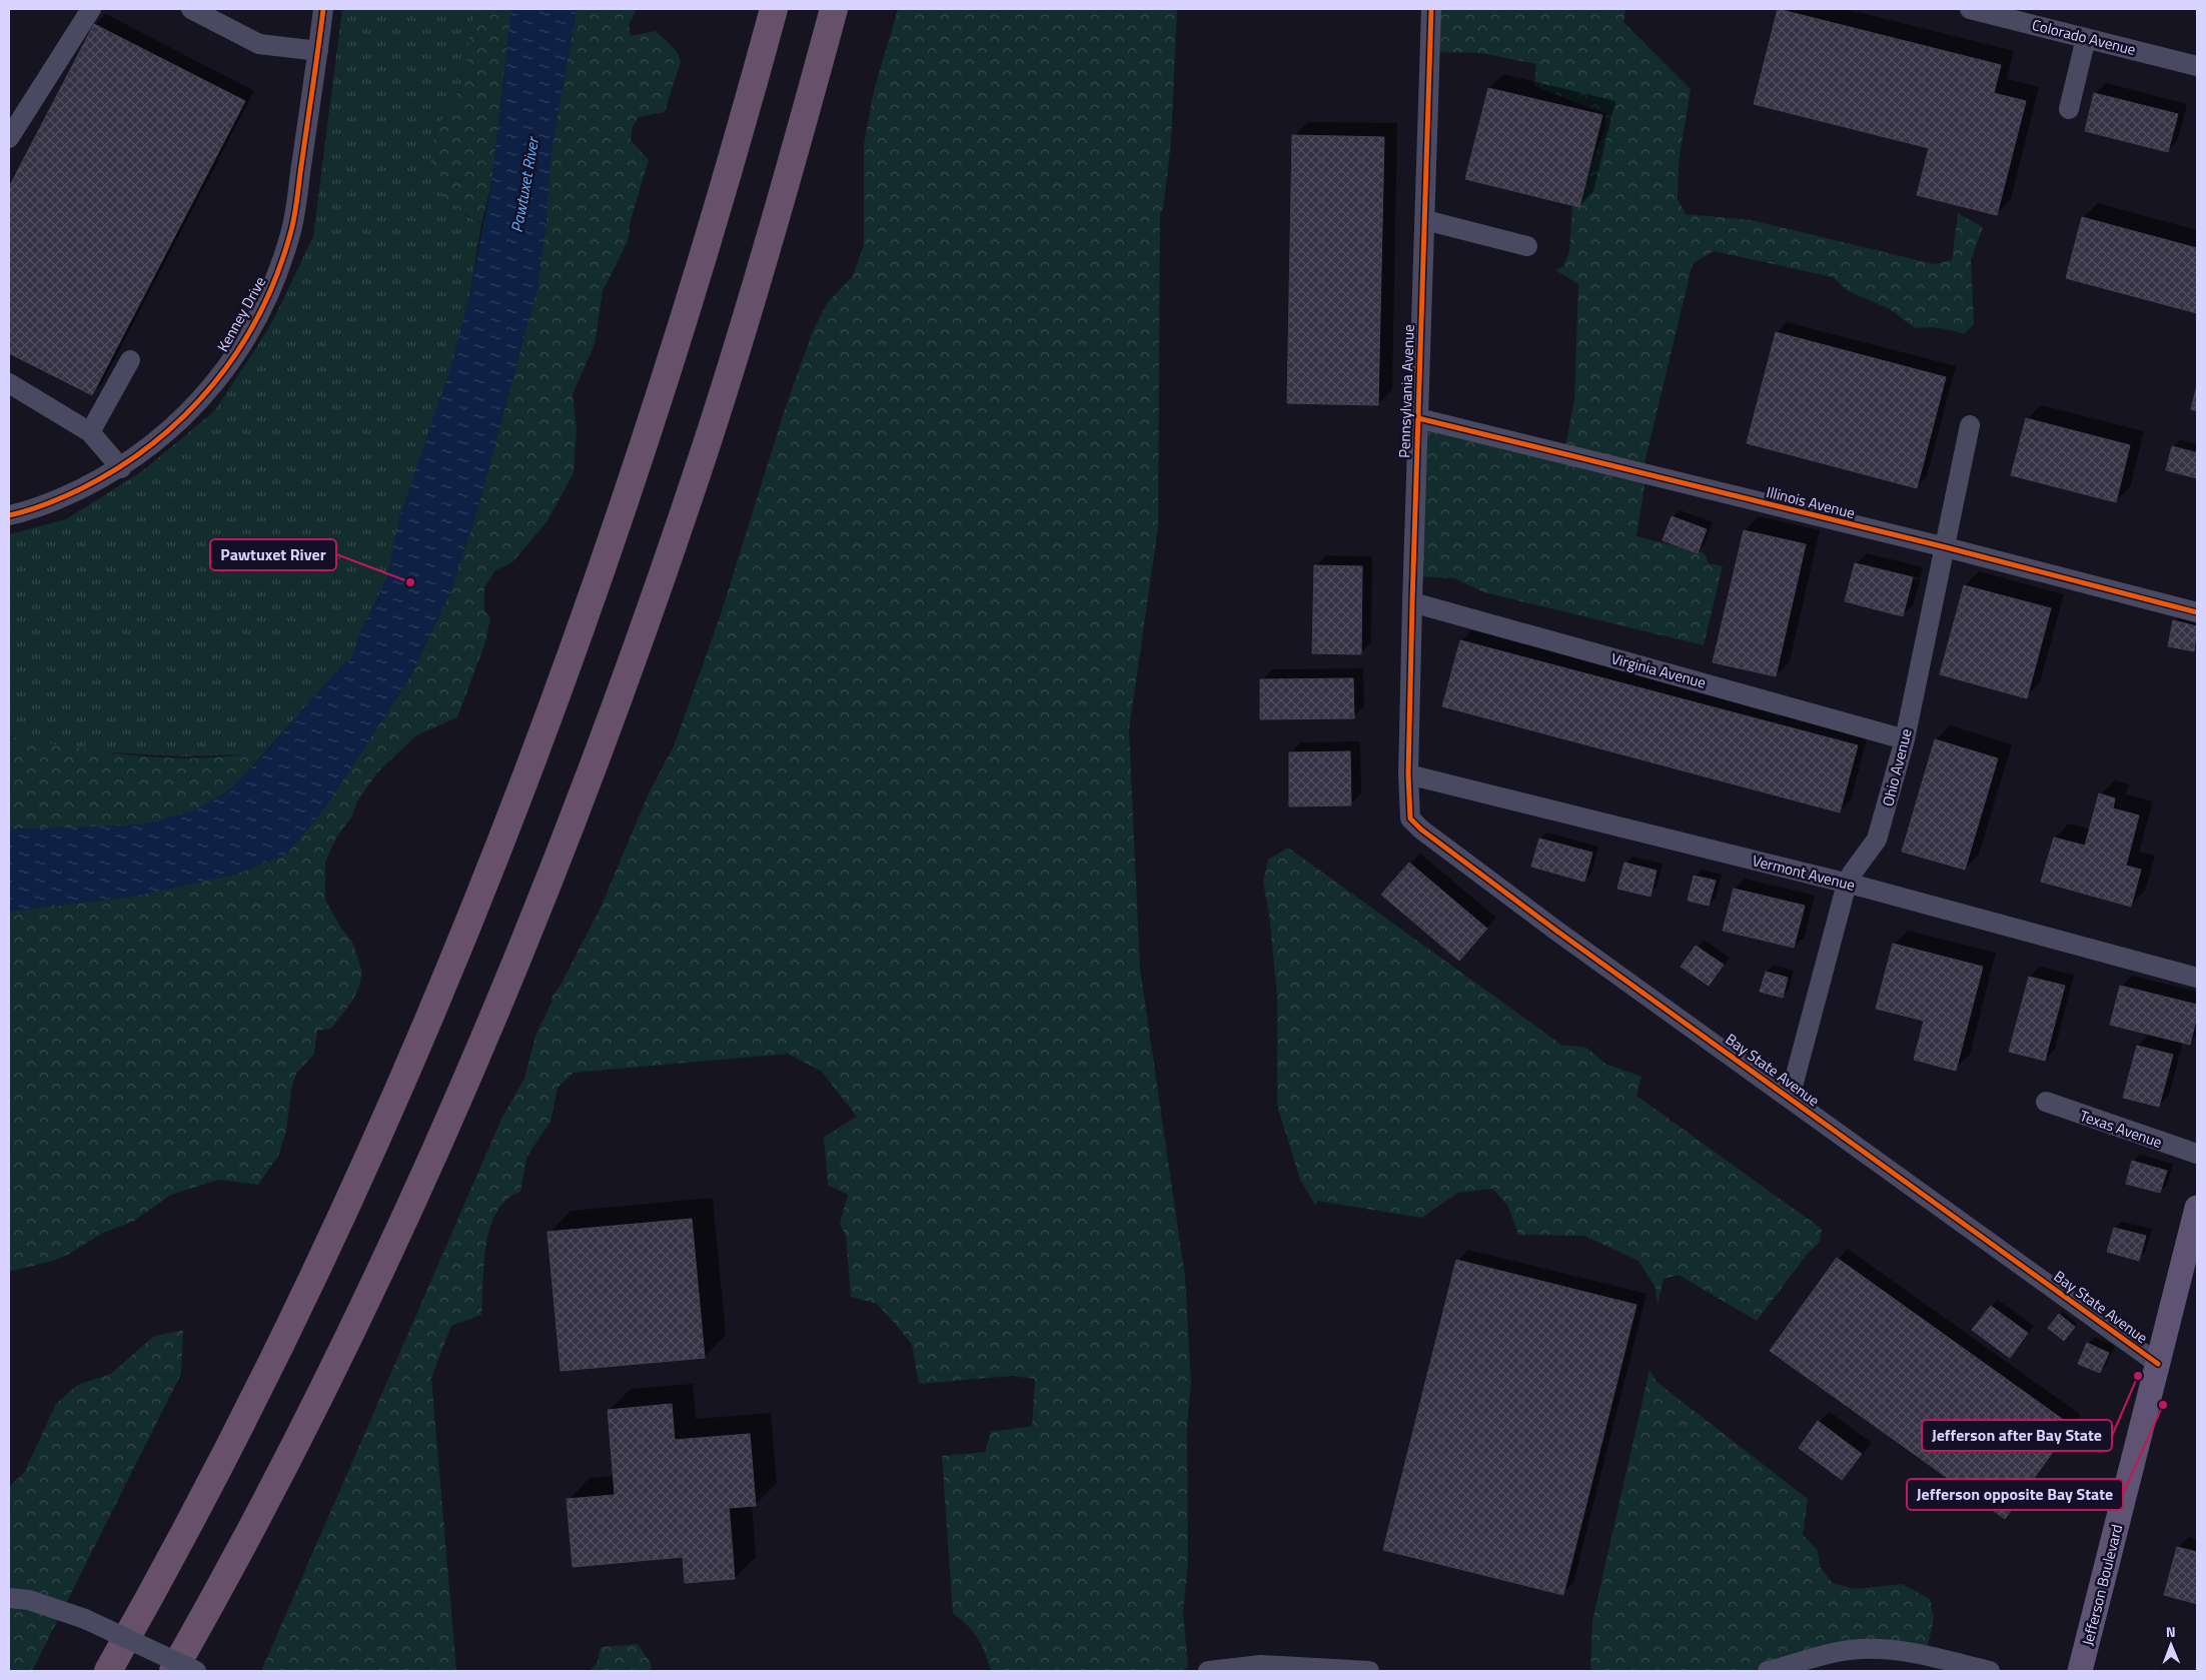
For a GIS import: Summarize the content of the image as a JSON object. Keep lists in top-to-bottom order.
{
  "streets": {
    "main road": ["Jefferson Boulevard"],
    "street": [
      "Colorado Avenue",
      "Kenney Drive",
      "Pennsylvania Avenue",
      "Illinois Avenue",
      "Virginia Avenue",
      "Ohio Avenue",
      "Vermont Avenue",
      "Bay State Avenue",
      "Texas Avenue"
    ]
  },
  "crossings": [
    ["Pennsylvania Avenue", "Illinois Avenue"],
    ["Pennsylvania Avenue", "Virginia Avenue"],
    ["Pennsylvania Avenue", "Vermont Avenue"],
    ["Pennsylvania Avenue", "Bay State Avenue"],
    ["Illinois Avenue", "Ohio Avenue"],
    ["Virginia Avenue", "Ohio Avenue"],
    ["Ohio Avenue", "Vermont Avenue"],
    ["Ohio Avenue", "Bay State Avenue"],
    ["Vermont Avenue", "Bay State Avenue"],
    ["Bay State Avenue", "Jefferson Boulevard"]
  ],
  "water": ["Pawtuxet River"],
  "places": ["Pawtuxet River", "Jefferson after Bay State", "Jefferson opposite Bay State"],
  "north": "top"
}
